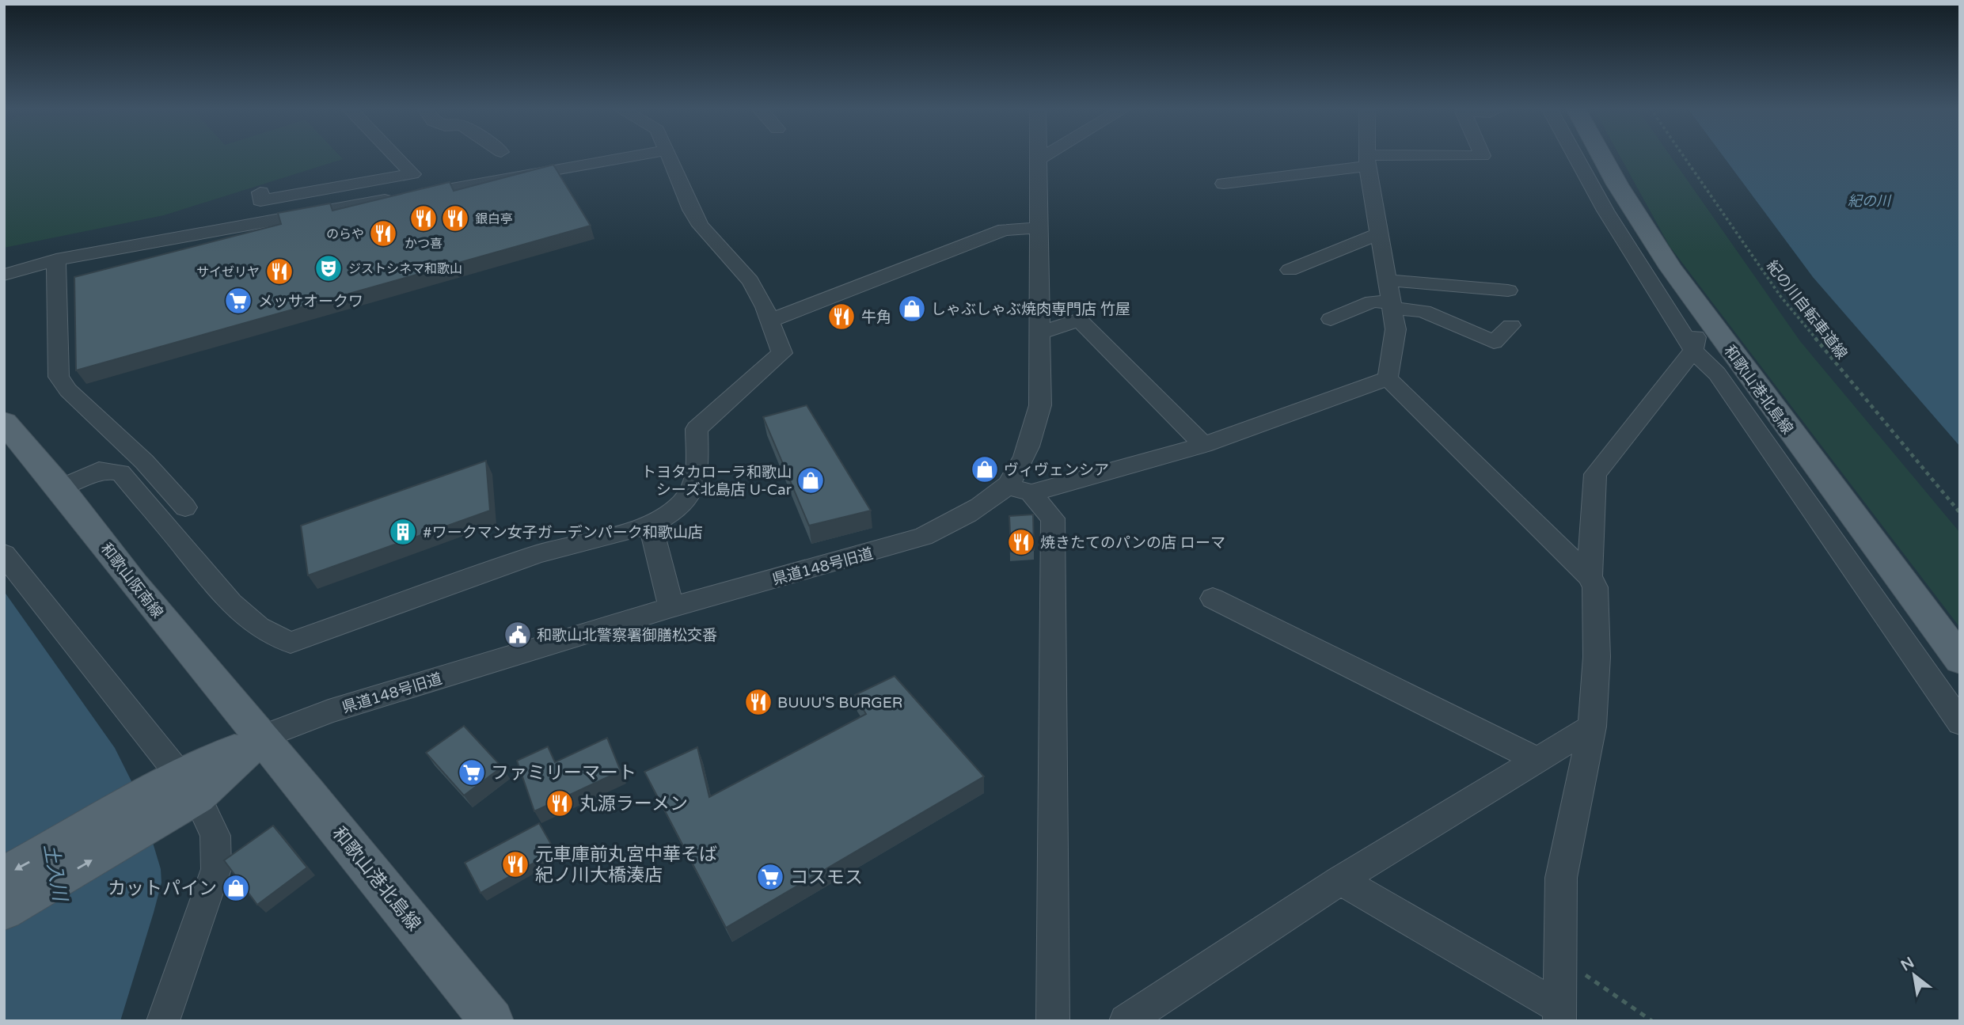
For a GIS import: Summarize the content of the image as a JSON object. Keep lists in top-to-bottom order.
{
  "streets": {
    "main road": ["和歌山港北島線", "和歌山阪南線"],
    "street": ["県道148号旧道"],
    "path": ["紀の川自転車道線"]
  },
  "crossings": [
    ["和歌山港北島線", "県道148号旧道"],
    ["和歌山港北島線", "和歌山阪南線"],
    ["県道148号旧道", "和歌山阪南線"]
  ],
  "water": ["紀の川", "土入川"],
  "places": {
    "restaurant": [
      "かつ喜",
      "銀白亭",
      "のらや",
      "サイゼリヤ",
      "牛角",
      "焼きたてのパンの店 ローマ",
      "BUUU'S BURGER",
      "丸源ラーメン",
      "元車庫前丸宮中華そば 紀ノ川大橋湊店"
    ],
    "theatre": ["ジストシネマ和歌山"],
    "supermarket": ["メッサオークワ", "ファミリーマート", "コスモス"],
    "shop": [
      "しゃぶしゃぶ焼肉専門店 竹屋",
      "ヴィヴェンシア",
      "トヨタカローラ和歌山 シーズ北島店 U-Car",
      "カットパイン"
    ],
    "building": ["#ワークマン女子ガーデンパーク和歌山店"],
    "public building": ["和歌山北警察署御膳松交番"]
  },
  "north": "top left"
}
